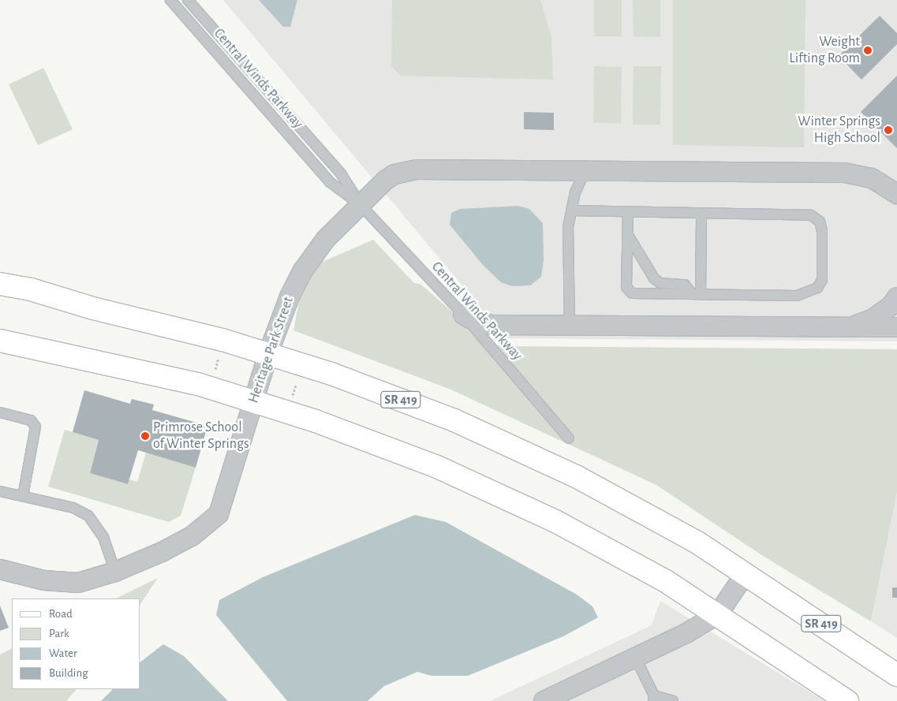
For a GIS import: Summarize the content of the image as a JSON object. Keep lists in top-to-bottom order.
{
  "streets": {
    "main road": ["SR 419"],
    "street": ["Heritage Park Street"],
    "lane": ["Central Winds Parkway"]
  },
  "crossings": [
    ["Central Winds Parkway", "Heritage Park Street"],
    ["Heritage Park Street", "SR 419"]
  ],
  "places": ["Weight Lifting Room", "Winter Springs High School", "Primrose School of Winter Springs"],
  "legend": [
    "Road",
    "Park",
    "Water",
    "Building"
  ]
}
